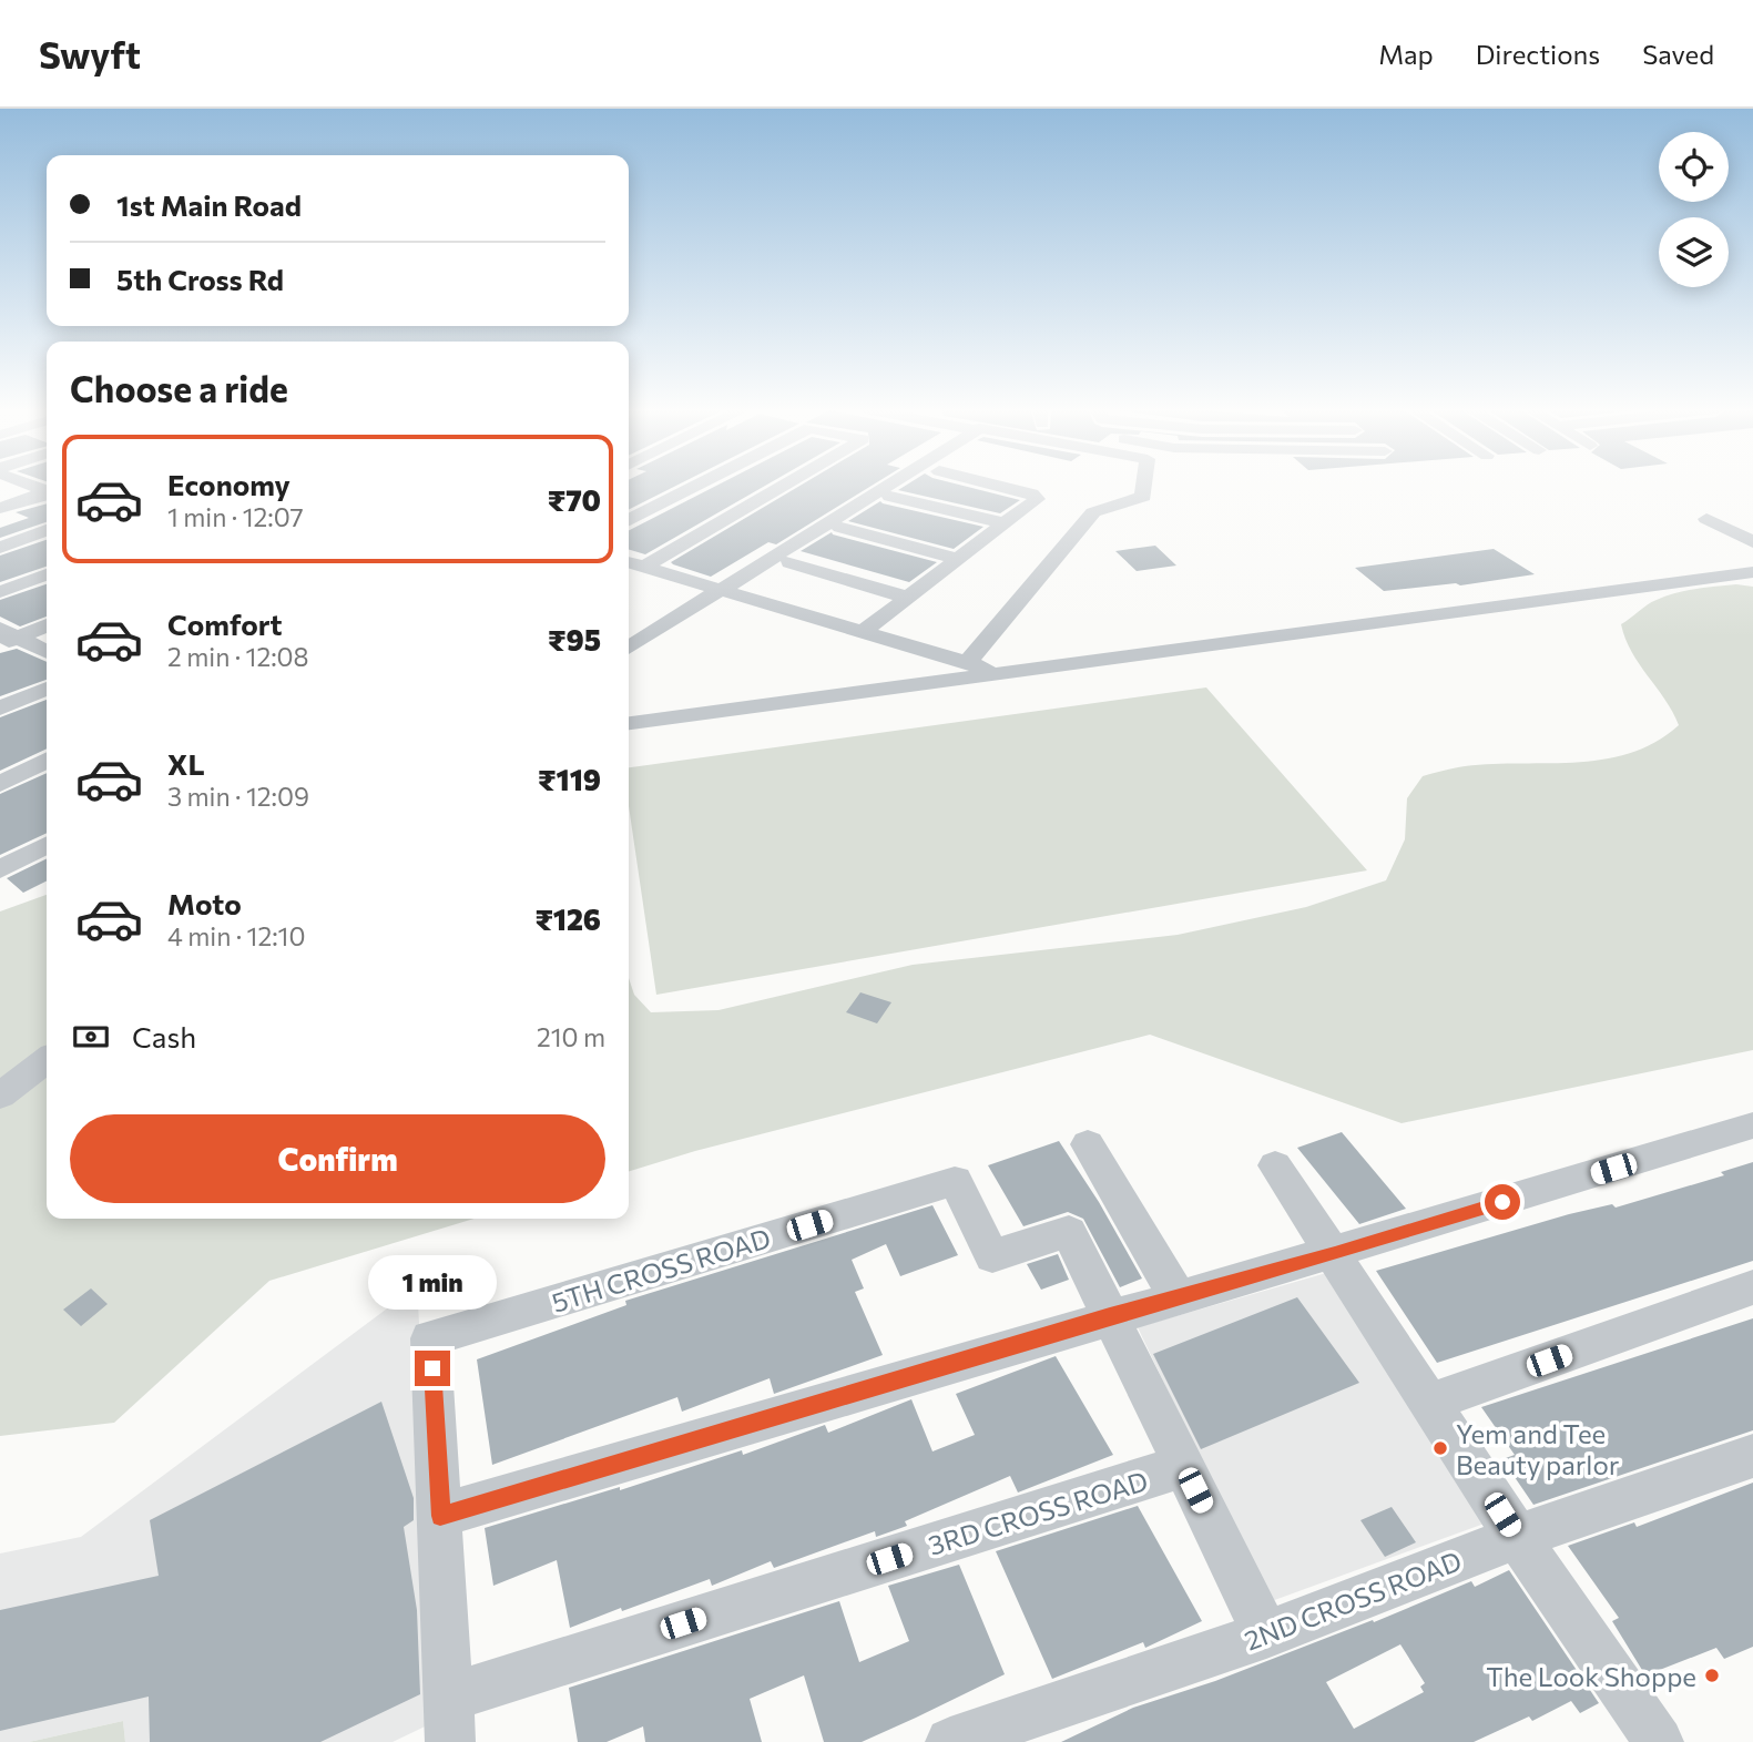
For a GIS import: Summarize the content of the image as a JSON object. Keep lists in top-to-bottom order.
{
  "streets": {
    "street": ["5TH CROSS ROAD", "3RD CROSS ROAD", "2ND CROSS ROAD"]
  },
  "places": ["Yem and Tee Beauty parlor", "The Look Shoppe"],
  "page": {
    "header": "Swyft",
    "nav": ["Map", "Directions", "Saved"],
    "banner": ["1st Main Road", "5th Cross Rd"],
    "heading": "Choose a ride",
    "list": [
      {
        "name": "Economy",
        "note": "1 min · 12:07",
        "value": "₹70"
      },
      {
        "name": "Comfort",
        "note": "2 min · 12:08",
        "value": "₹95"
      },
      {
        "name": "XL",
        "note": "3 min · 12:09",
        "value": "₹119"
      },
      {
        "name": "Moto",
        "note": "4 min · 12:10",
        "value": "₹126"
      }
    ],
    "pay": ["Cash", "210 m"],
    "buttons": "Confirm",
    "bubble": "1 min"
  }
}
